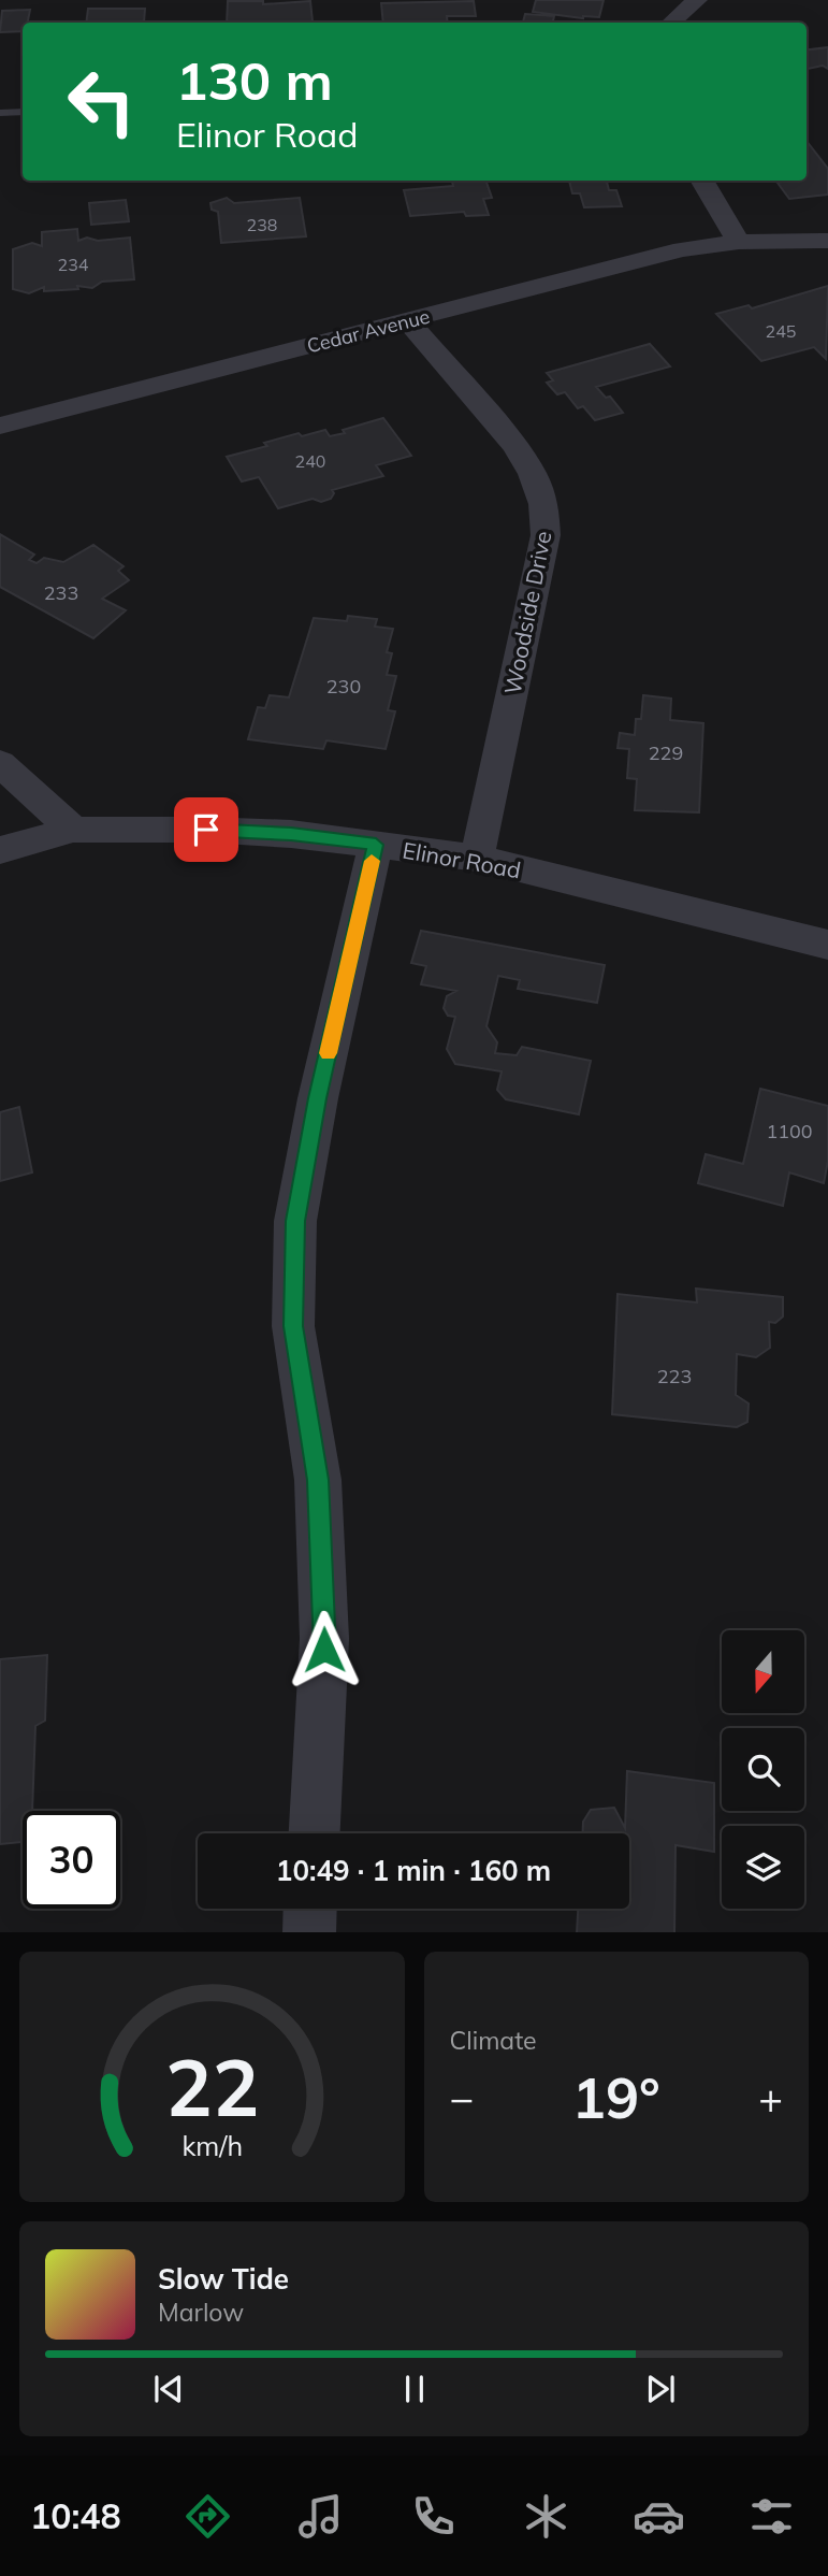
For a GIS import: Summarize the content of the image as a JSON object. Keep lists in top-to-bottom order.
{
  "streets": {
    "street": ["Cedar Avenue", "Woodside Drive", "Elinor Road"]
  },
  "crossings": [
    ["Cedar Avenue", "Woodside Drive"],
    ["Woodside Drive", "Elinor Road"]
  ],
  "house_numbers": [
    "238",
    "234",
    "245",
    "240",
    "233",
    "230",
    "229",
    "1100",
    "223"
  ],
  "north": "bottom",
  "page": {
    "turn": ["130 m", "Elinor Road"],
    "limit": "30",
    "trip": "10:49 · 1 min · 160 m",
    "tile": "Climate",
    "heat": ["−", "19°", "+"],
    "song": ["Slow Tide", "Marlow"],
    "tabs": "10:48",
    "gauge": ["22", "km/h"]
  }
}
